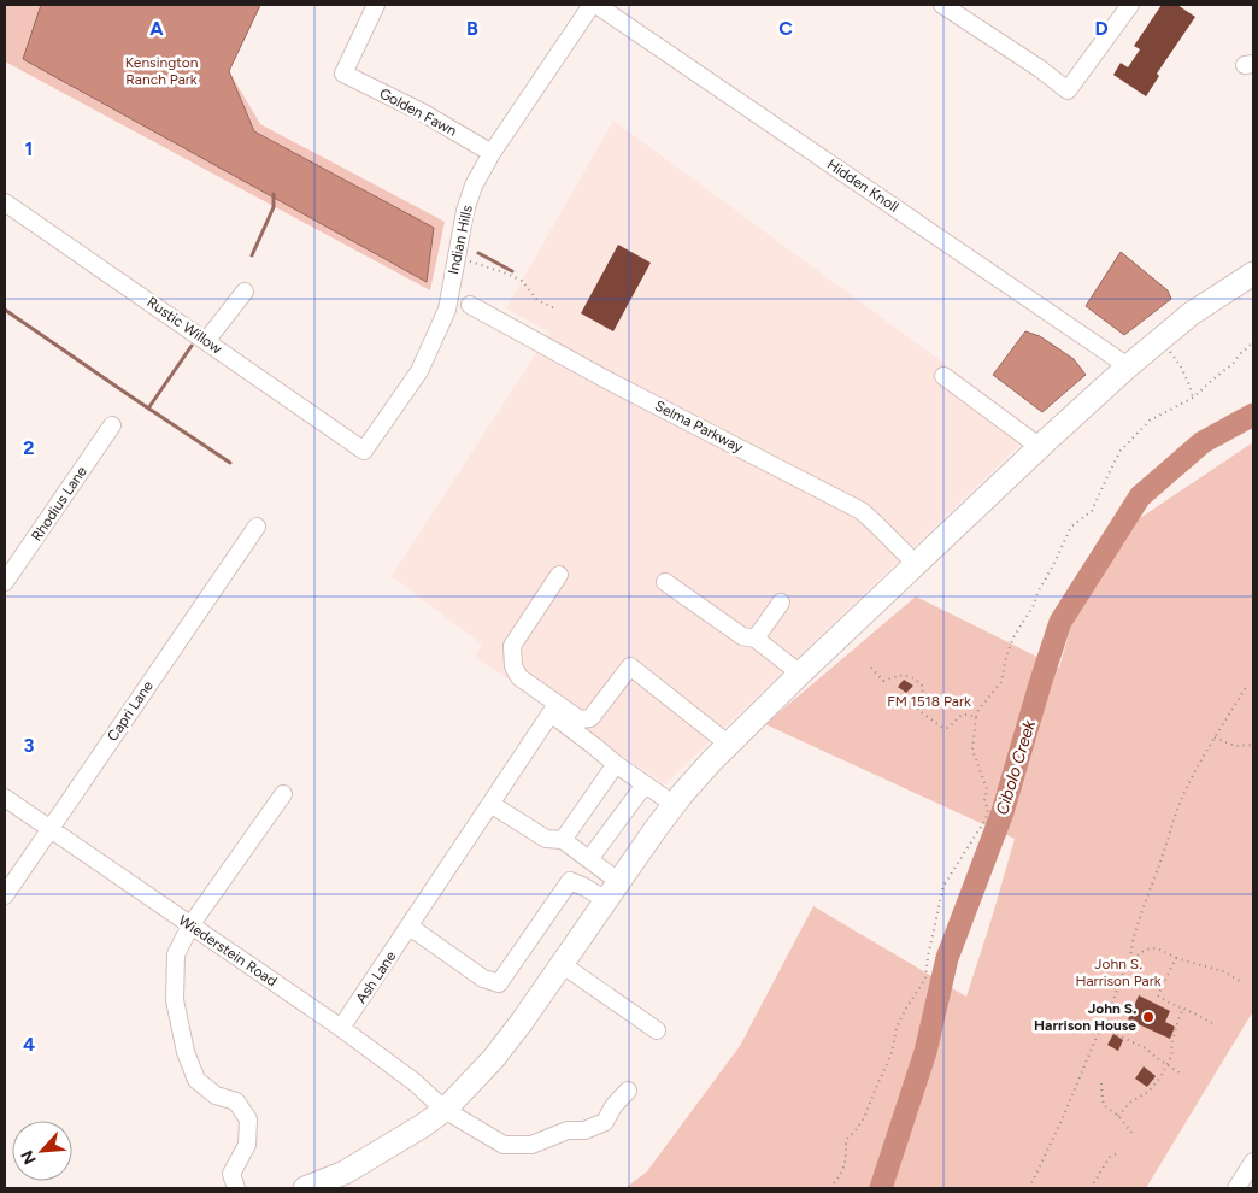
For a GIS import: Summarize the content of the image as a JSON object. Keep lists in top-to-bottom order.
{
  "streets": {
    "street": [
      "Golden Fawn",
      "Hidden Knoll",
      "Indian Hills",
      "Rustic Willow",
      "Selma Parkway",
      "Rhodius Lane",
      "Capri Lane",
      "Wiederstein Road",
      "Ash Lane"
    ]
  },
  "crossings": [
    ["Golden Fawn", "Indian Hills"],
    ["Indian Hills", "Rustic Willow"],
    ["Capri Lane", "Wiederstein Road"],
    ["Wiederstein Road", "Ash Lane"]
  ],
  "water": ["Cibolo Creek"],
  "parks": ["Kensington Ranch Park", "FM 1518 Park", "John S. Harrison Park"],
  "places": ["John S. Harrison House"],
  "north": "bottom left",
  "grid": {
    "columns": [
      "A",
      "B",
      "C",
      "D"
    ],
    "rows": [
      "1",
      "2",
      "3",
      "4"
    ]
  }
}
